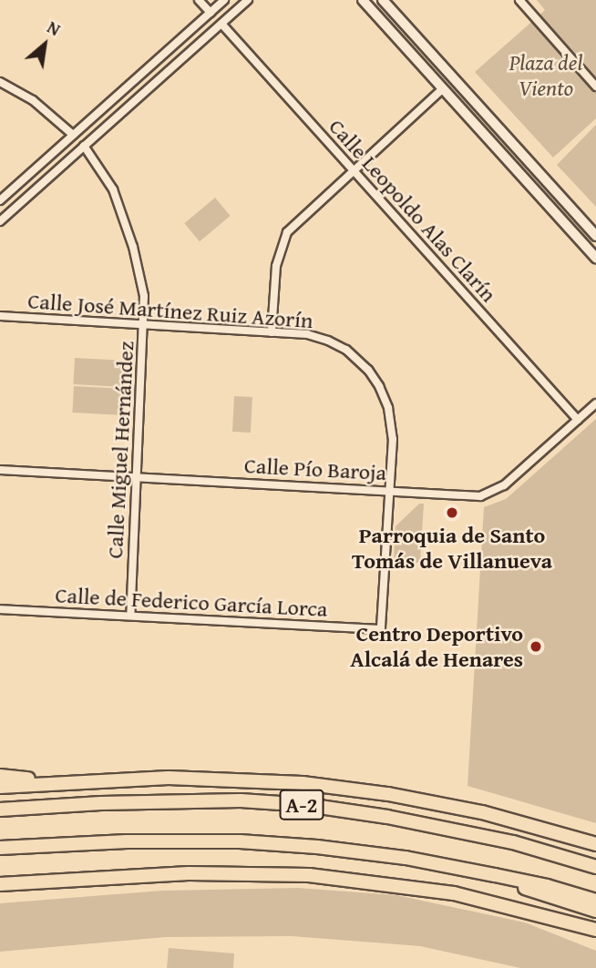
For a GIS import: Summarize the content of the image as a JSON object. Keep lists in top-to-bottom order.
{
  "streets": {
    "highway": ["A-2"],
    "street": [
      "Calle Leopoldo Alas Clarín",
      "Calle José Martínez Ruiz Azorín",
      "Calle Miguel Hernández",
      "Calle Pío Baroja",
      "Calle de Federico García Lorca"
    ]
  },
  "crossings": [
    ["Calle Leopoldo Alas Clarín", "Calle Pío Baroja"],
    ["Calle José Martínez Ruiz Azorín", "Calle Miguel Hernández"],
    ["Calle José Martínez Ruiz Azorín", "Calle Pío Baroja"],
    ["Calle José Martínez Ruiz Azorín", "Calle de Federico García Lorca"],
    ["Calle Miguel Hernández", "Calle Pío Baroja"],
    ["Calle Miguel Hernández", "Calle de Federico García Lorca"]
  ],
  "parks": ["Plaza del Viento"],
  "places": ["Parroquia de Santo Tomás de Villanueva", "Centro Deportivo Alcalá de Henares"],
  "north": "top right"
}
